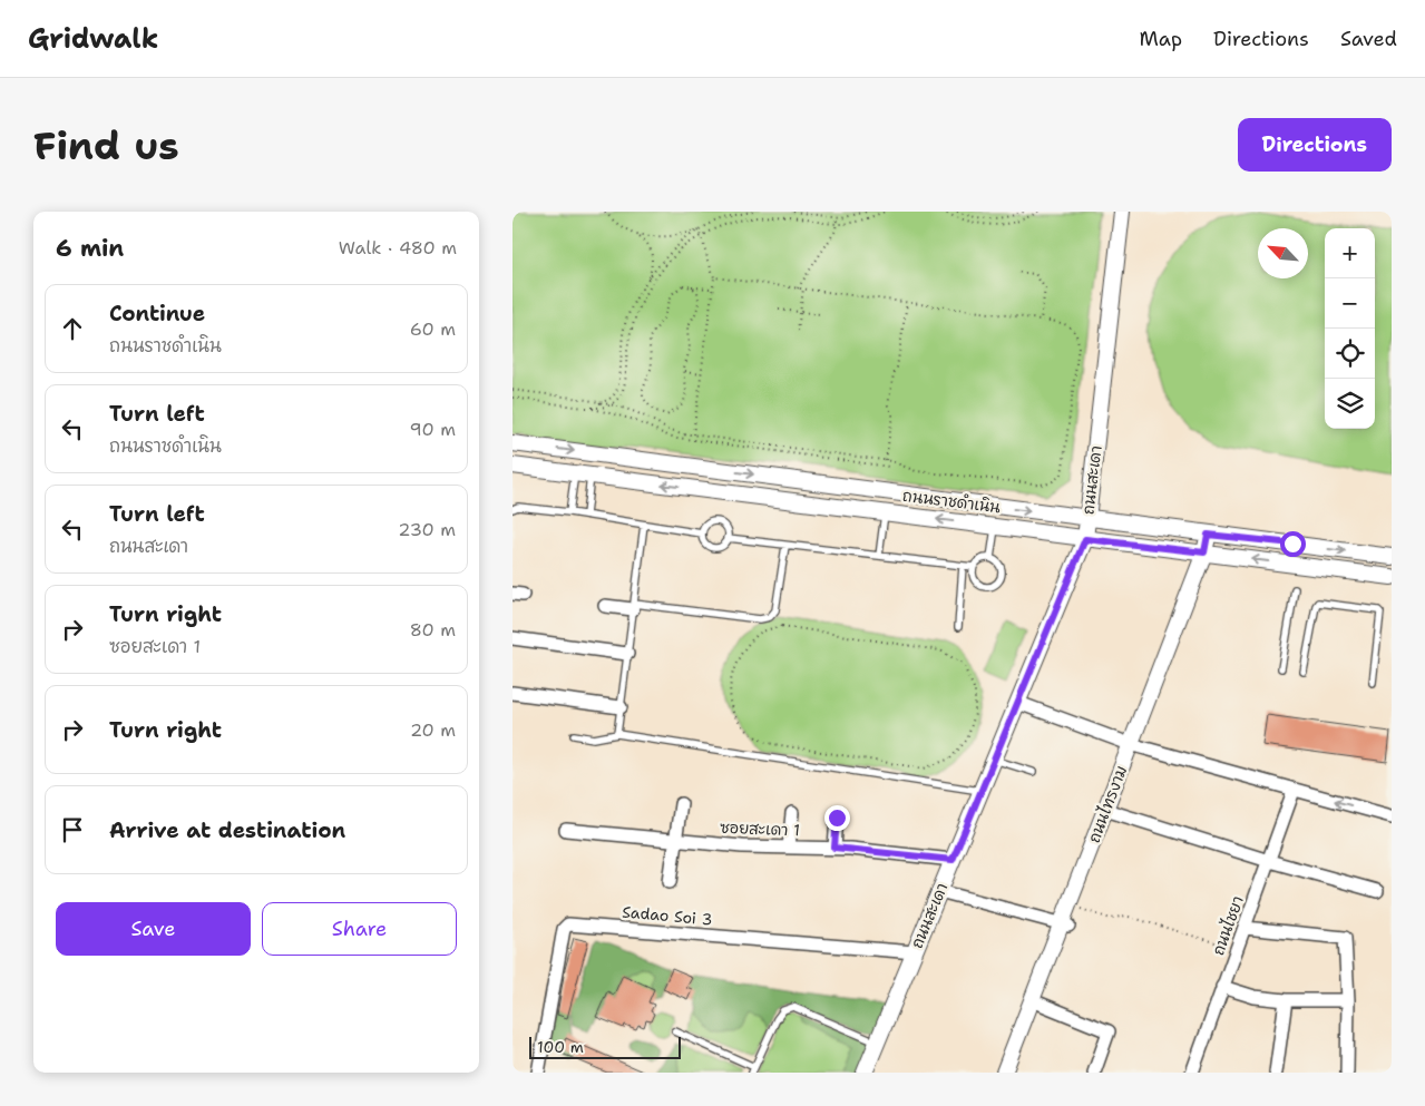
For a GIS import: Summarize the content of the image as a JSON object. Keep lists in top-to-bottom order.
{
  "streets": {
    "street": [
      "ถนนสะเดา",
      "ถนนราชดำเนิน",
      "ถนนไทรงาม",
      "ซอยสะเดา 1",
      "Sadao Soi 3",
      "ถนนไชยา"
    ]
  },
  "crossings": [
    ["ถนนสะเดา", "ถนนราชดำเนิน"],
    ["ถนนสะเดา", "ซอยสะเดา 1"],
    ["ถนนสะเดา", "Sadao Soi 3"],
    ["ถนนราชดำเนิน", "ถนนไทรงาม"]
  ],
  "scale_bar": "100 m",
  "north": "top left",
  "page": {
    "header": "Gridwalk",
    "nav": ["Map", "Directions", "Saved"],
    "buttons": [
      "Directions",
      ["Save", "Share"]
    ],
    "title": "Find us",
    "heading": ["6 min", "Walk · 480 m"],
    "map_buttons": ["+", "−"],
    "list": [
      ["Continue", "ถนนราชดำเนิน", "60 m"],
      ["Turn left", "ถนนราชดำเนิน", "90 m"],
      ["Turn left", "ถนนสะเดา", "230 m"],
      ["Turn right", "ซอยสะเดา 1", "80 m"],
      ["Turn right", "20 m"],
      "Arrive at destination"
    ],
    "scale": "100 m"
  }
}
